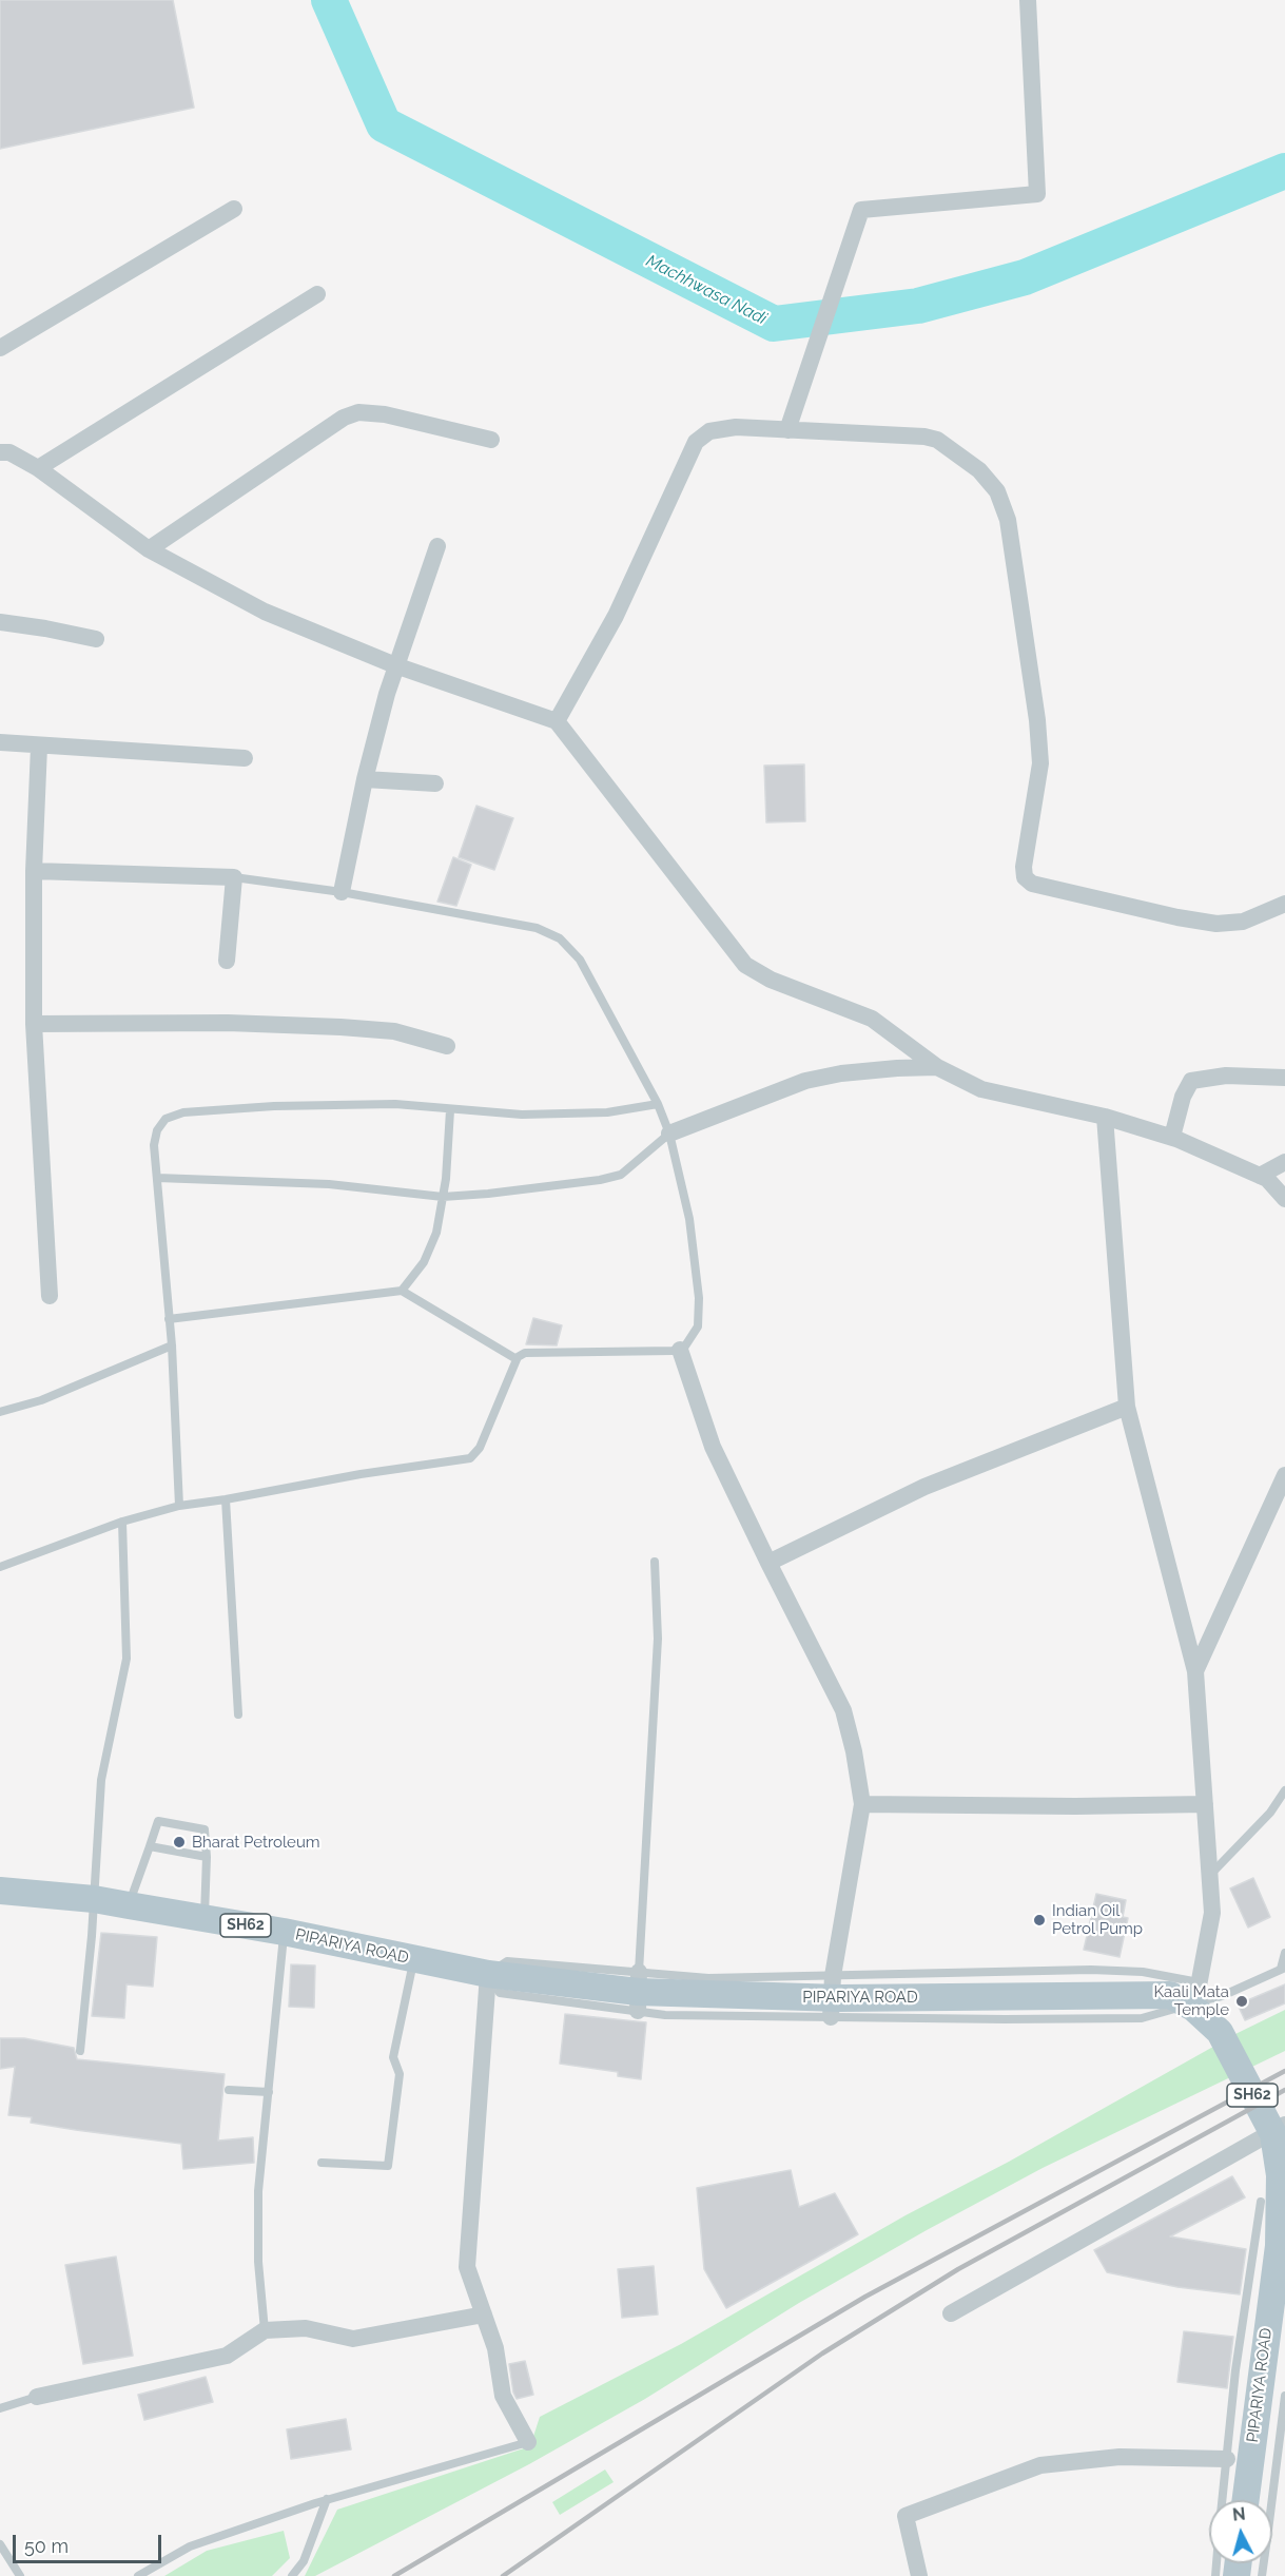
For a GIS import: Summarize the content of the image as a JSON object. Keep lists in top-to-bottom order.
{
  "streets": {
    "main road": ["SH62", "PIPARIYA ROAD"]
  },
  "water": ["Machhwasa Nadi"],
  "places": ["Bharat Petroleum", "Indian Oil Petrol Pump", "Kaali Mata Temple"],
  "scale_bar": "50 m",
  "north": "top"
}
